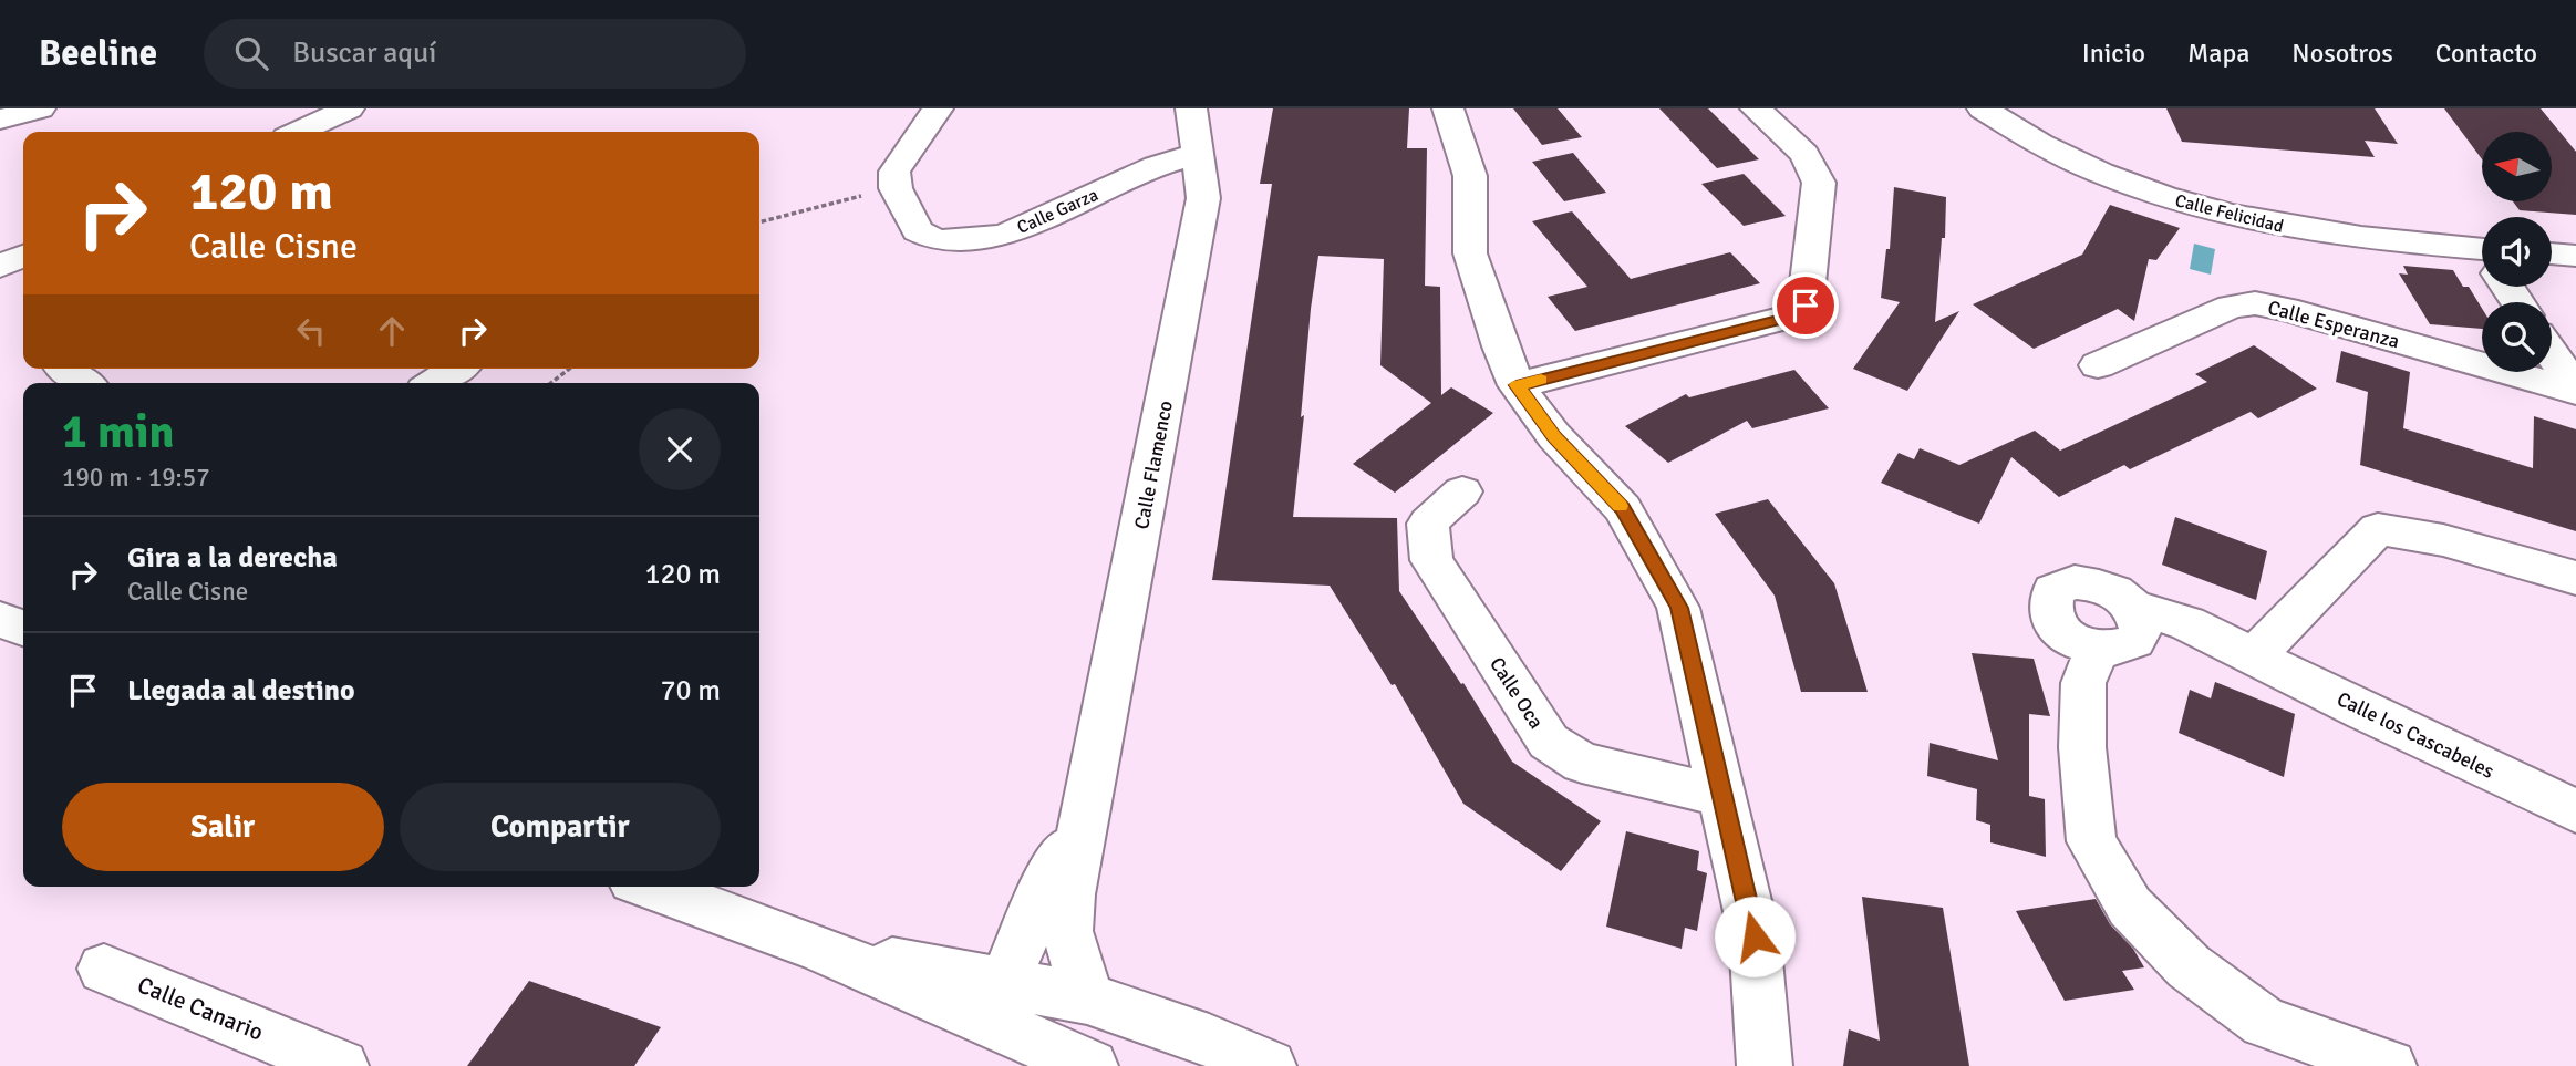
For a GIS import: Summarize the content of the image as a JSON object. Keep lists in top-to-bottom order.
{
  "streets": {
    "street": [
      "Calle Garza",
      "Calle Felicidad",
      "Calle Esperanza",
      "Calle Flamenco",
      "Calle Oca",
      "Calle los Cascabeles",
      "Calle Canario"
    ]
  },
  "crossings": [
    ["Calle Garza", "Calle Flamenco"]
  ],
  "north": "left",
  "page": {
    "header": "Beeline",
    "search": "Buscar aquí",
    "nav": [
      "Inicio",
      "Mapa",
      "Nosotros",
      "Contacto"
    ],
    "turn": ["120 m", "Calle Cisne"],
    "heading": ["1 min", "190 m · 19:57"],
    "list": [
      {
        "name": "Gira a la derecha",
        "note": "Calle Cisne",
        "value": "120 m"
      },
      {
        "name": "Llegada al destino",
        "value": "70 m"
      }
    ],
    "buttons": ["Salir", "Compartir"]
  }
}
